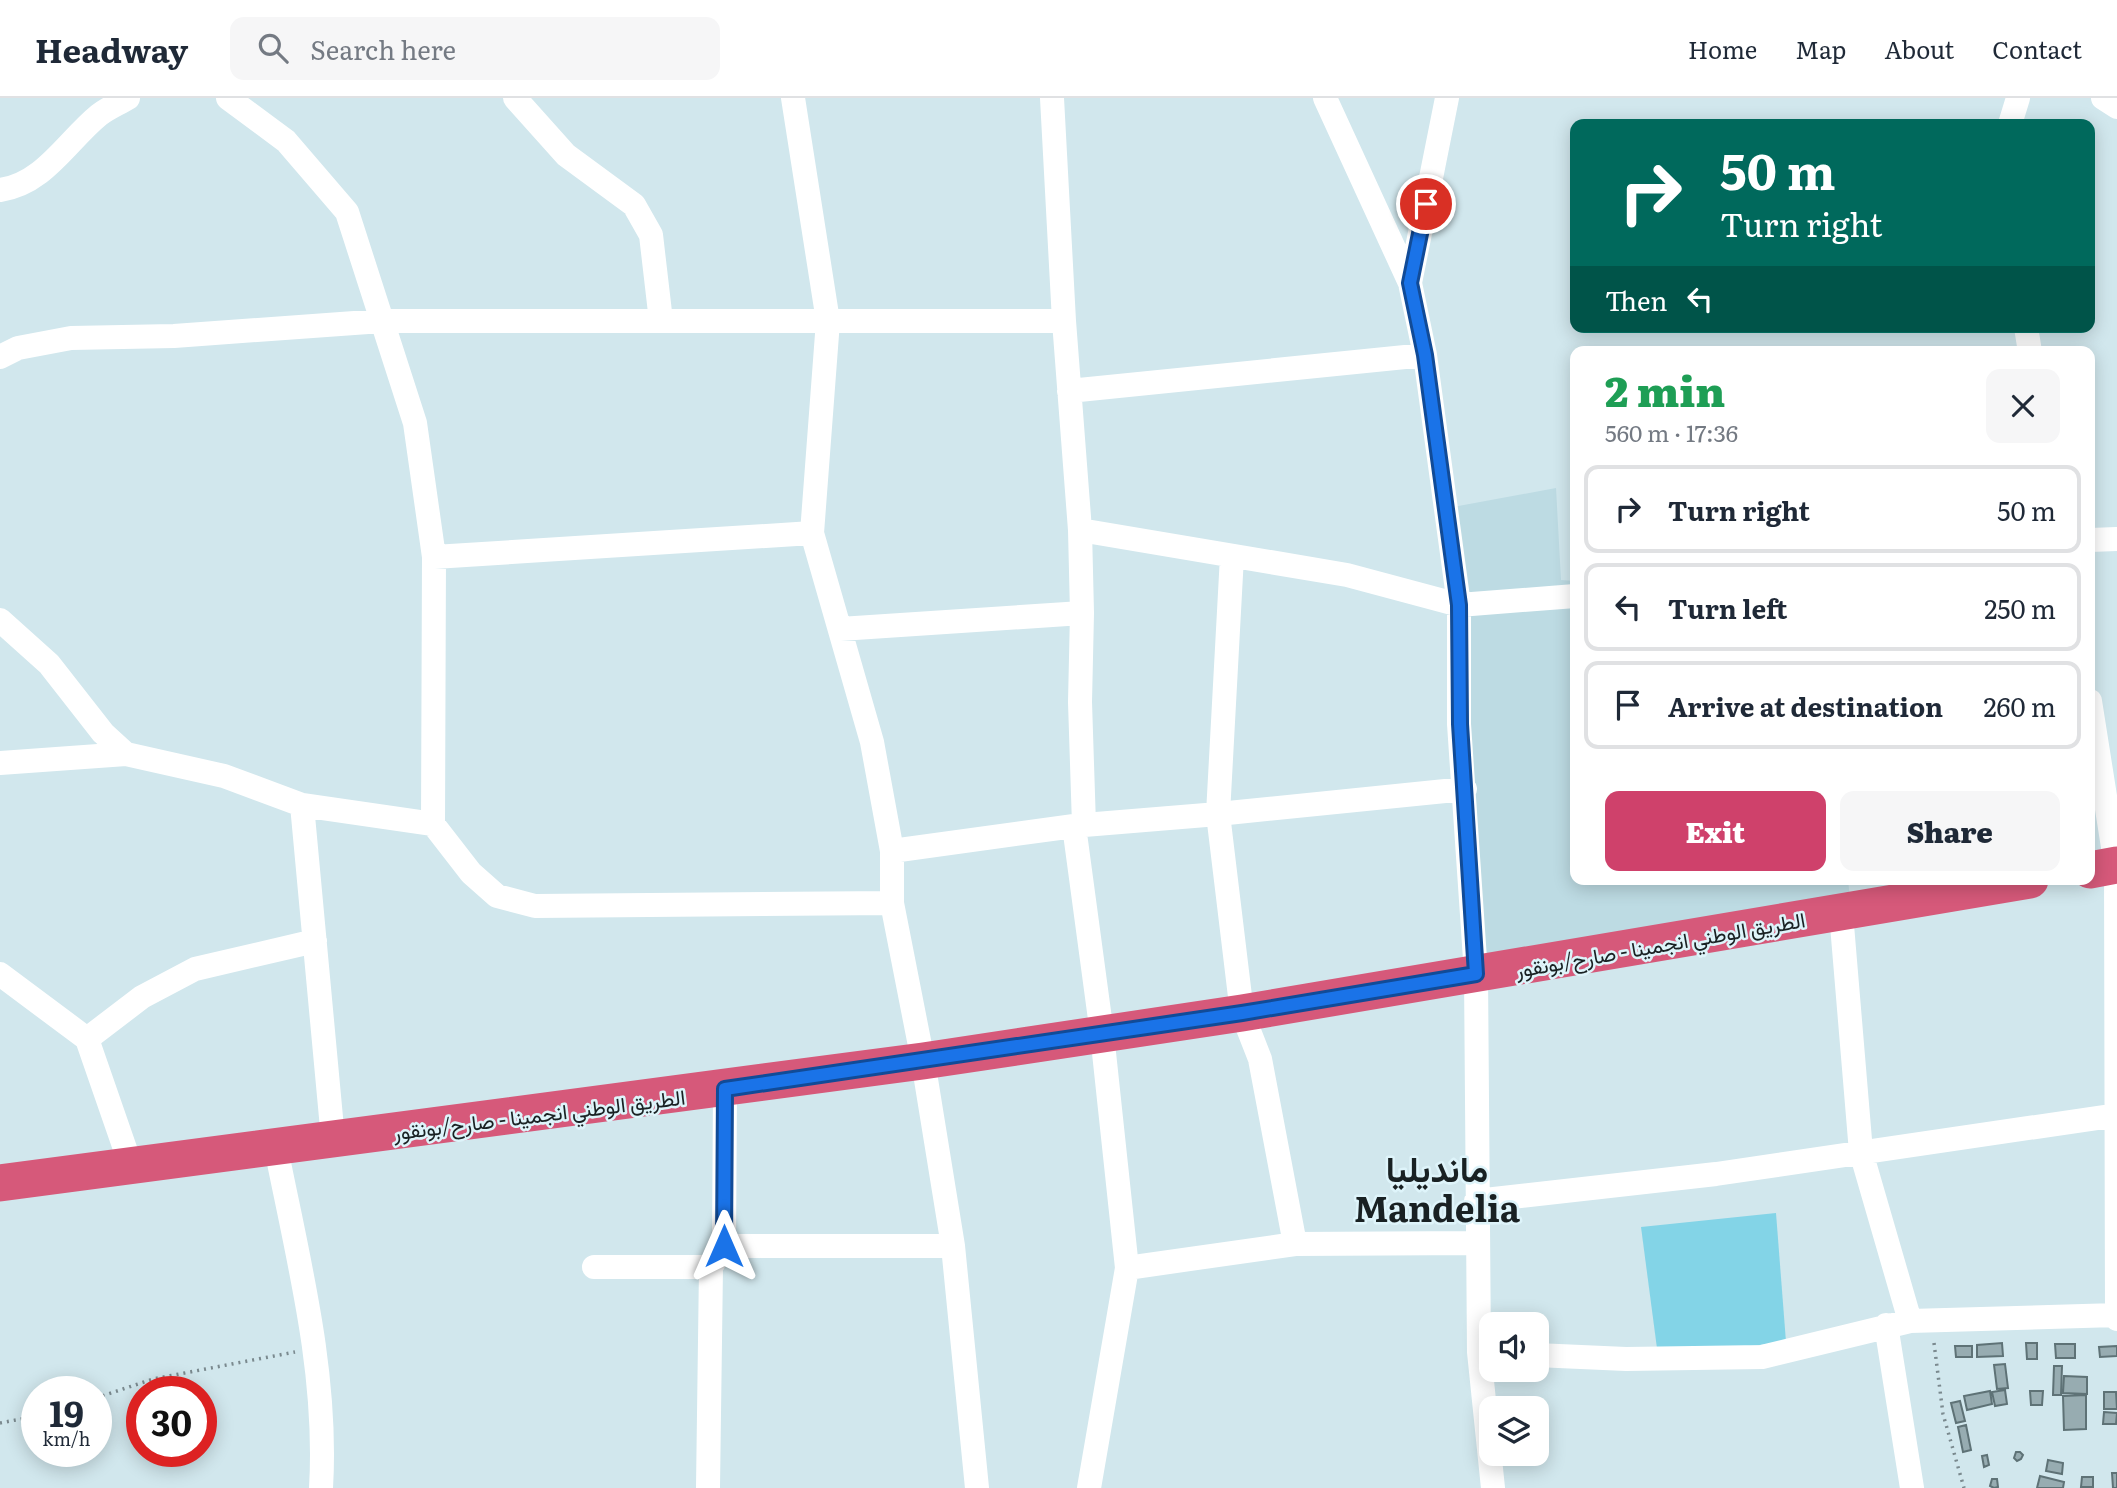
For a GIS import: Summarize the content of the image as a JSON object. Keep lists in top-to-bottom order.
{
  "streets": {
    "highway": ["الطريق الوطني انجمينا - صارح/بونقور"]
  },
  "districts": ["مانديليا Mandelia"],
  "page": {
    "header": "Headway",
    "search": "Search here",
    "nav": [
      "Home",
      "Map",
      "About",
      "Contact"
    ],
    "turn": ["50 m", "Turn right"],
    "then": "Then",
    "heading": ["2 min", "560 m · 17:36"],
    "list": [
      {
        "name": "Turn right",
        "value": "50 m"
      },
      {
        "name": "Turn left",
        "value": "250 m"
      },
      {
        "name": "Arrive at destination",
        "value": "260 m"
      }
    ],
    "buttons": ["Exit", "Share"],
    "speed": "19 km/h",
    "limit": "30"
  }
}
